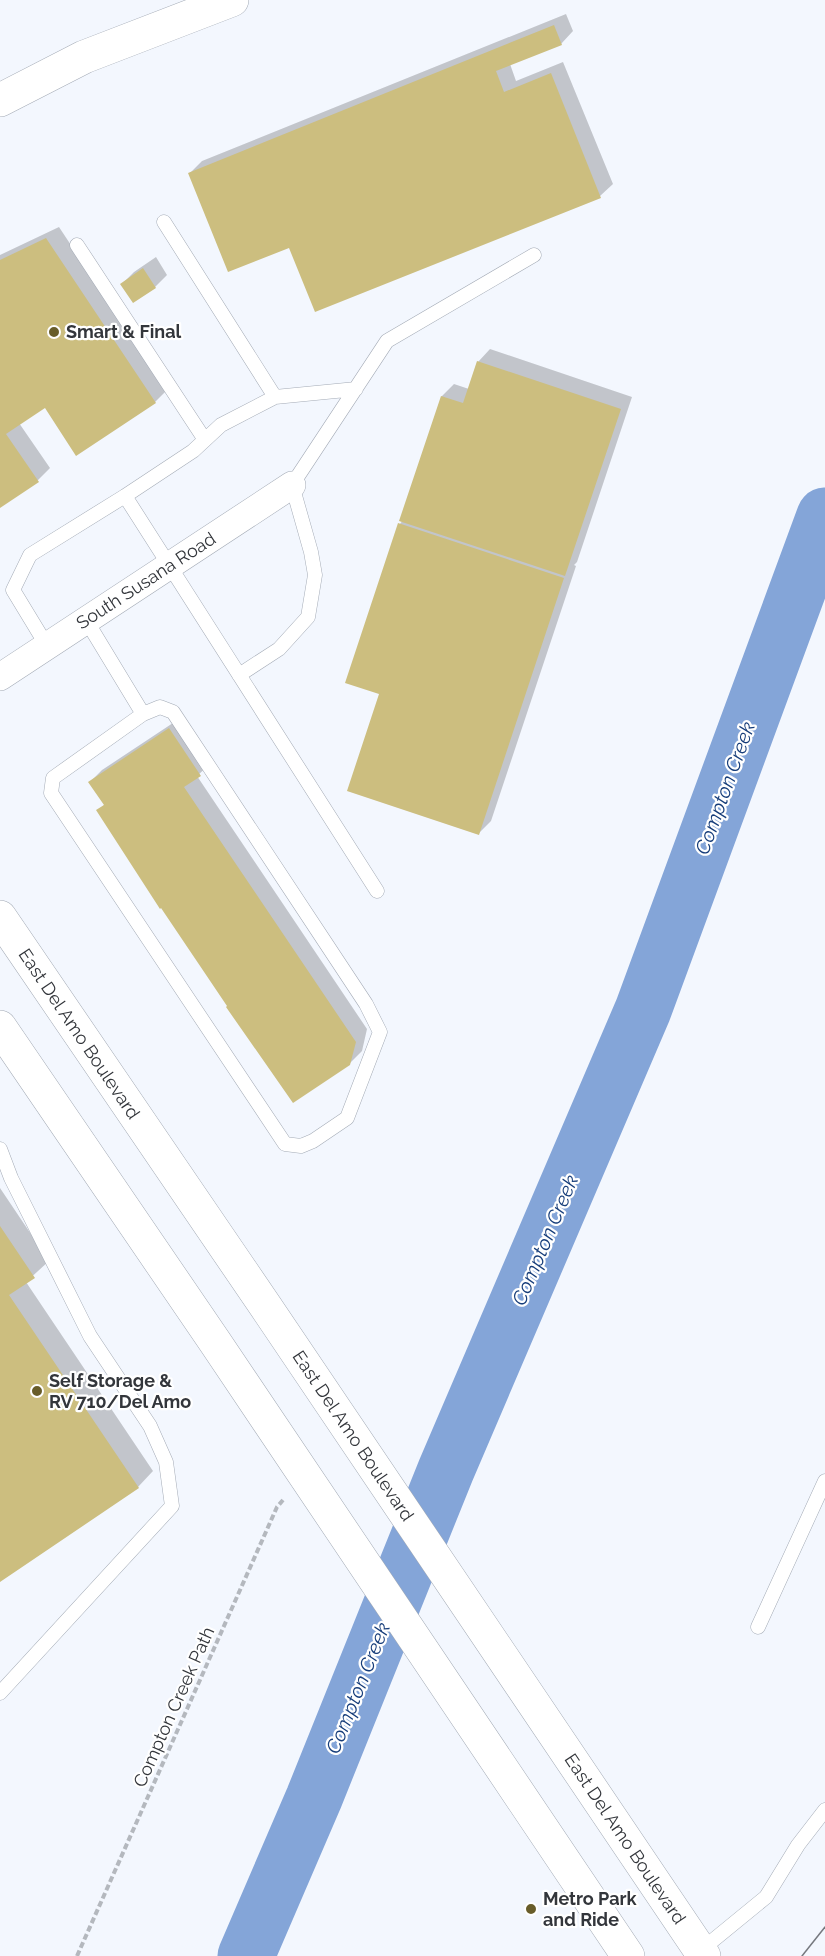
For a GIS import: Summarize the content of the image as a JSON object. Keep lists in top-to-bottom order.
{
  "streets": {
    "main road": ["East Del Amo Boulevard"],
    "street": ["South Susana Road"],
    "path": ["Compton Creek Path"]
  },
  "water": ["Compton Creek"],
  "places": ["Smart & Final", "Self Storage & RV 710/Del Amo", "Metro Park and Ride"]
}
